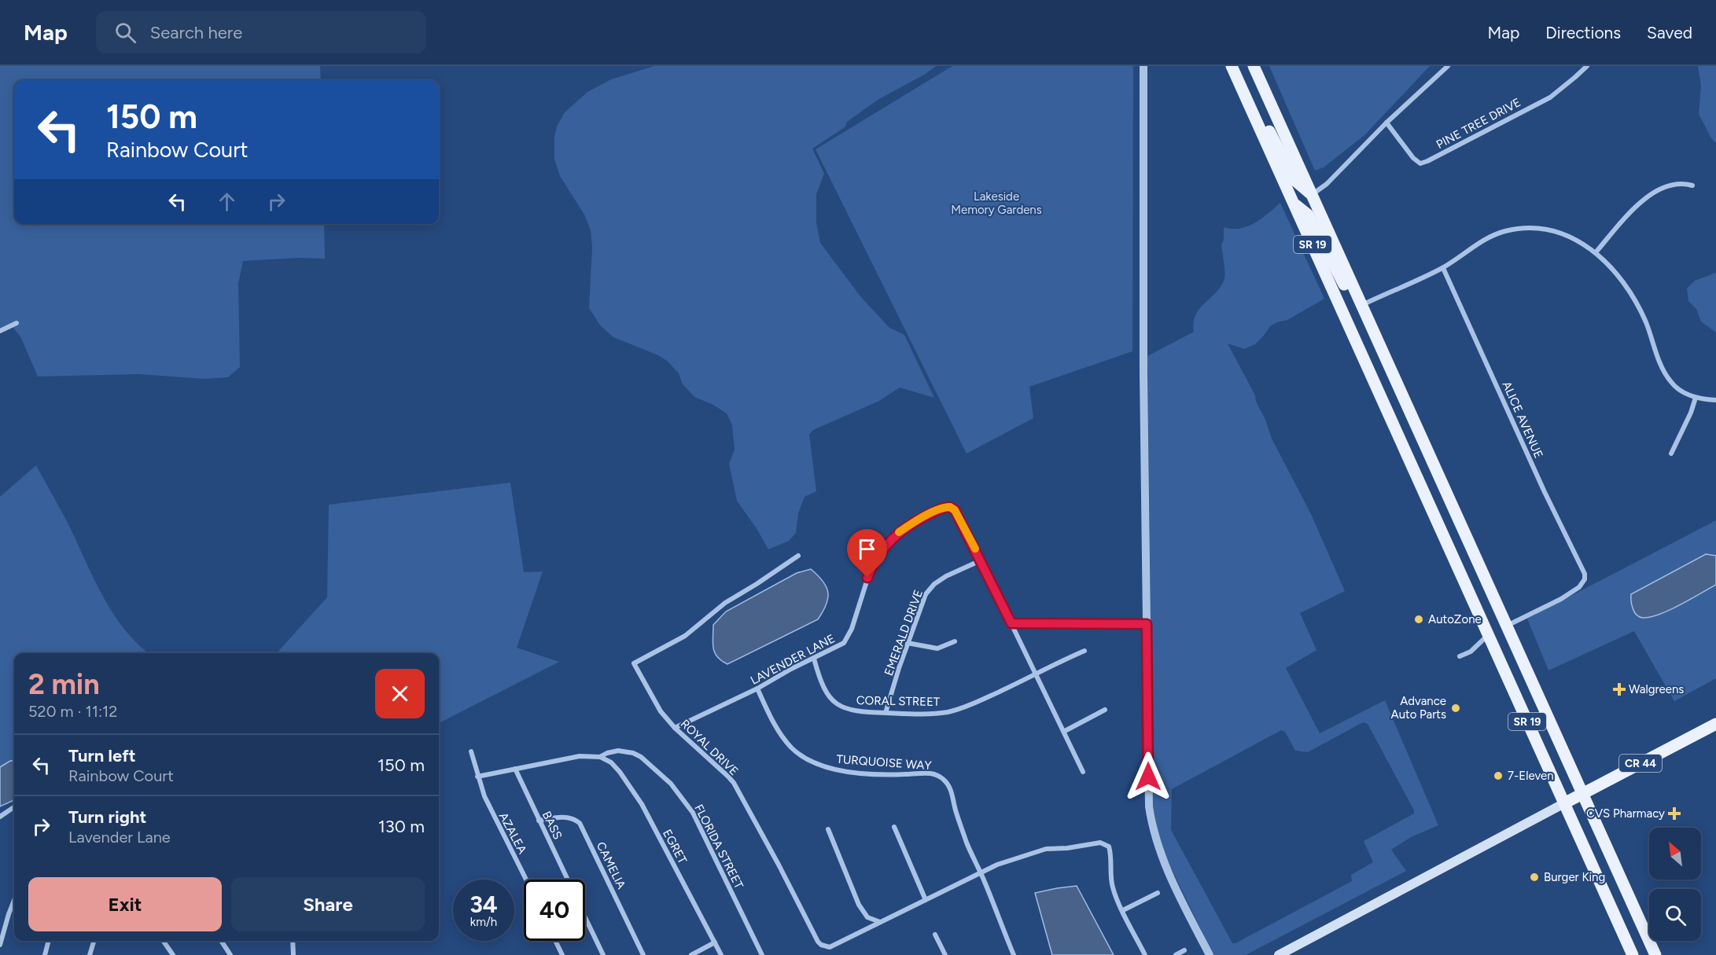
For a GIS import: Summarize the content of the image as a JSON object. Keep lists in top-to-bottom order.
{
  "streets": {
    "main road": ["SR 19", "CR 44"],
    "street": [
      "PINE TREE DRIVE",
      "ALICE AVENUE",
      "EMERALD DRIVE",
      "LAVENDER LANE",
      "CORAL STREET",
      "ROYAL DRIVE",
      "TURQUOISE WAY",
      "BASS",
      "AZALEA",
      "EGRET",
      "FLORIDA STREET",
      "CAMELIA"
    ]
  },
  "crossings": [
    ["SR 19", "ALICE AVENUE"],
    ["SR 19", "CR 44"],
    ["EMERALD DRIVE", "LAVENDER LANE"],
    ["EMERALD DRIVE", "CORAL STREET"],
    ["LAVENDER LANE", "CORAL STREET"],
    ["LAVENDER LANE", "ROYAL DRIVE"],
    ["LAVENDER LANE", "TURQUOISE WAY"],
    ["ROYAL DRIVE", "TURQUOISE WAY"],
    ["BASS", "FLORIDA STREET"],
    ["BASS", "CAMELIA"],
    ["AZALEA", "FLORIDA STREET"],
    ["EGRET", "FLORIDA STREET"]
  ],
  "parks": ["Lakeside Memory Gardens"],
  "places": {
    "other": [
      "AutoZone",
      "Advance Auto Parts",
      "7-Eleven",
      "Burger King"
    ],
    "health": ["Walgreens", "CVS Pharmacy"]
  },
  "north": "top left",
  "page": {
    "header": "Map",
    "search": "Search here",
    "nav": ["Map", "Directions", "Saved"],
    "turn": ["150 m", "Rainbow Court"],
    "heading": ["2 min", "520 m · 11:12"],
    "list": [
      {
        "name": "Turn left",
        "note": "Rainbow Court",
        "value": "150 m"
      },
      {
        "name": "Turn right",
        "note": "Lavender Lane",
        "value": "130 m"
      }
    ],
    "buttons": ["Exit", "Share"],
    "speed": "34 km/h",
    "limit": "40"
  }
}
